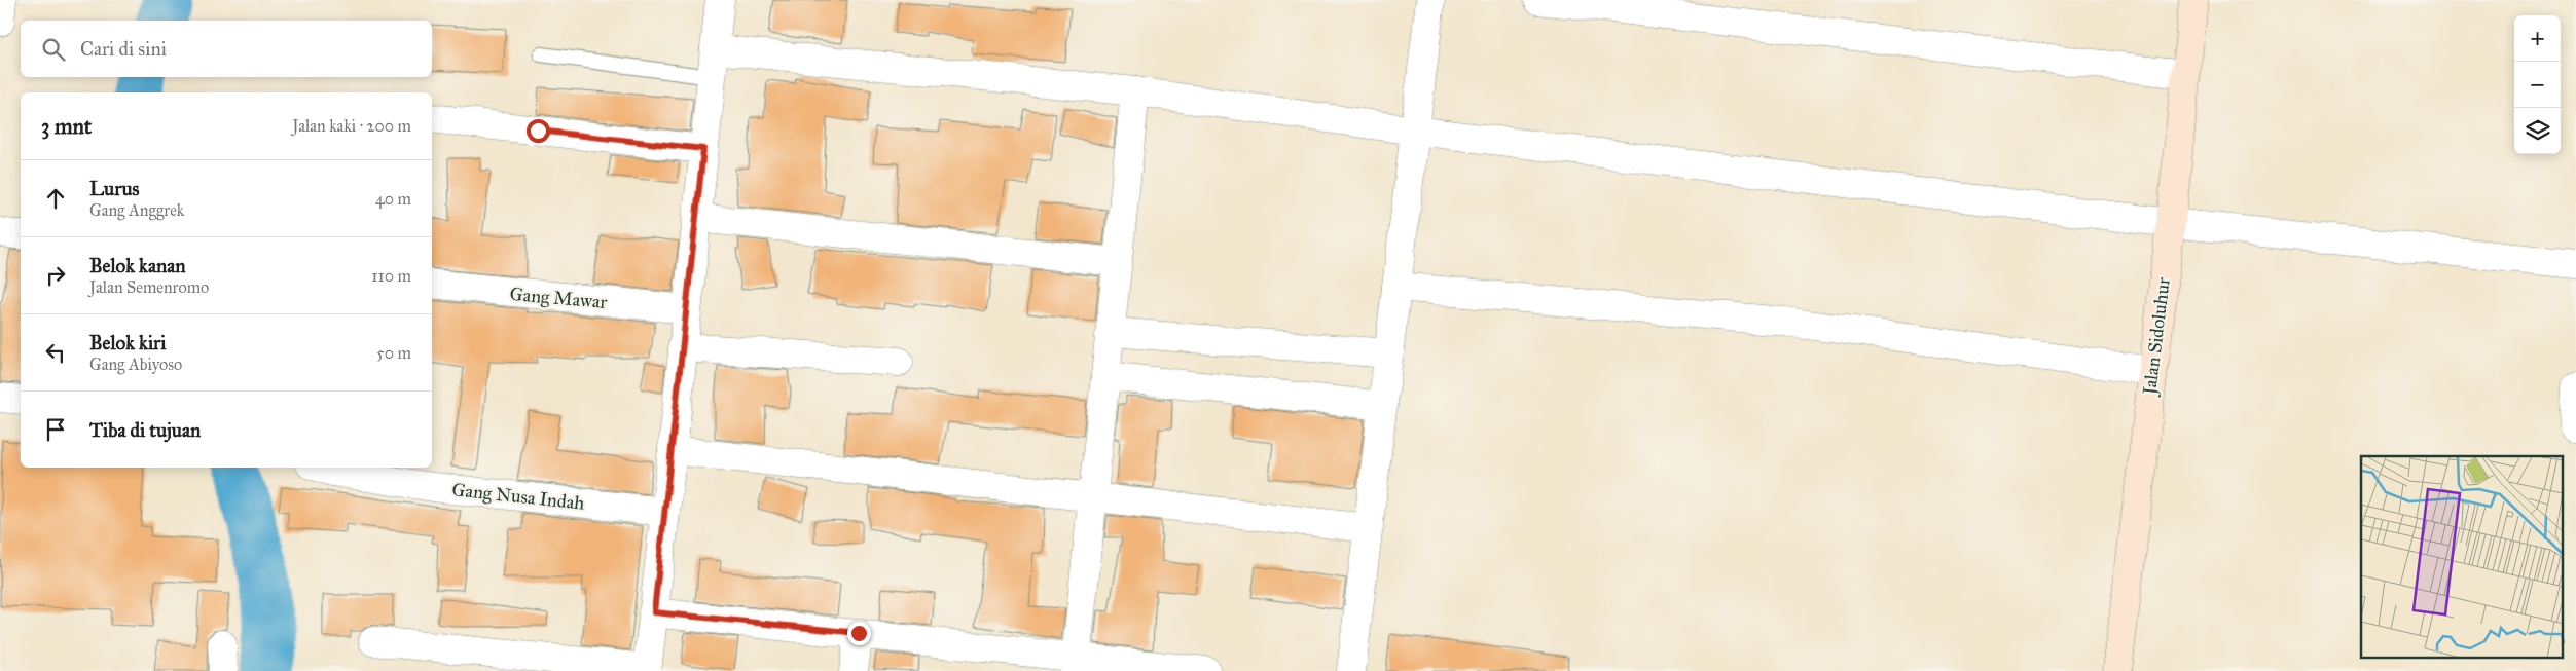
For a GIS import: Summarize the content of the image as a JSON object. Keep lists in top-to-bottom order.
{
  "streets": {
    "main road": ["Jalan Sidoluhur"],
    "street": ["Gang Mawar", "Gang Nusa Indah"]
  },
  "page": {
    "map_buttons": ["+", "−"],
    "search": "Cari di sini",
    "heading": ["3 mnt", "Jalan kaki · 200 m"],
    "list": [
      ["Lurus", "Gang Anggrek", "40 m"],
      ["Belok kanan", "Jalan Semenromo", "110 m"],
      ["Belok kiri", "Gang Abiyoso", "50 m"],
      "Tiba di tujuan"
    ]
  }
}
